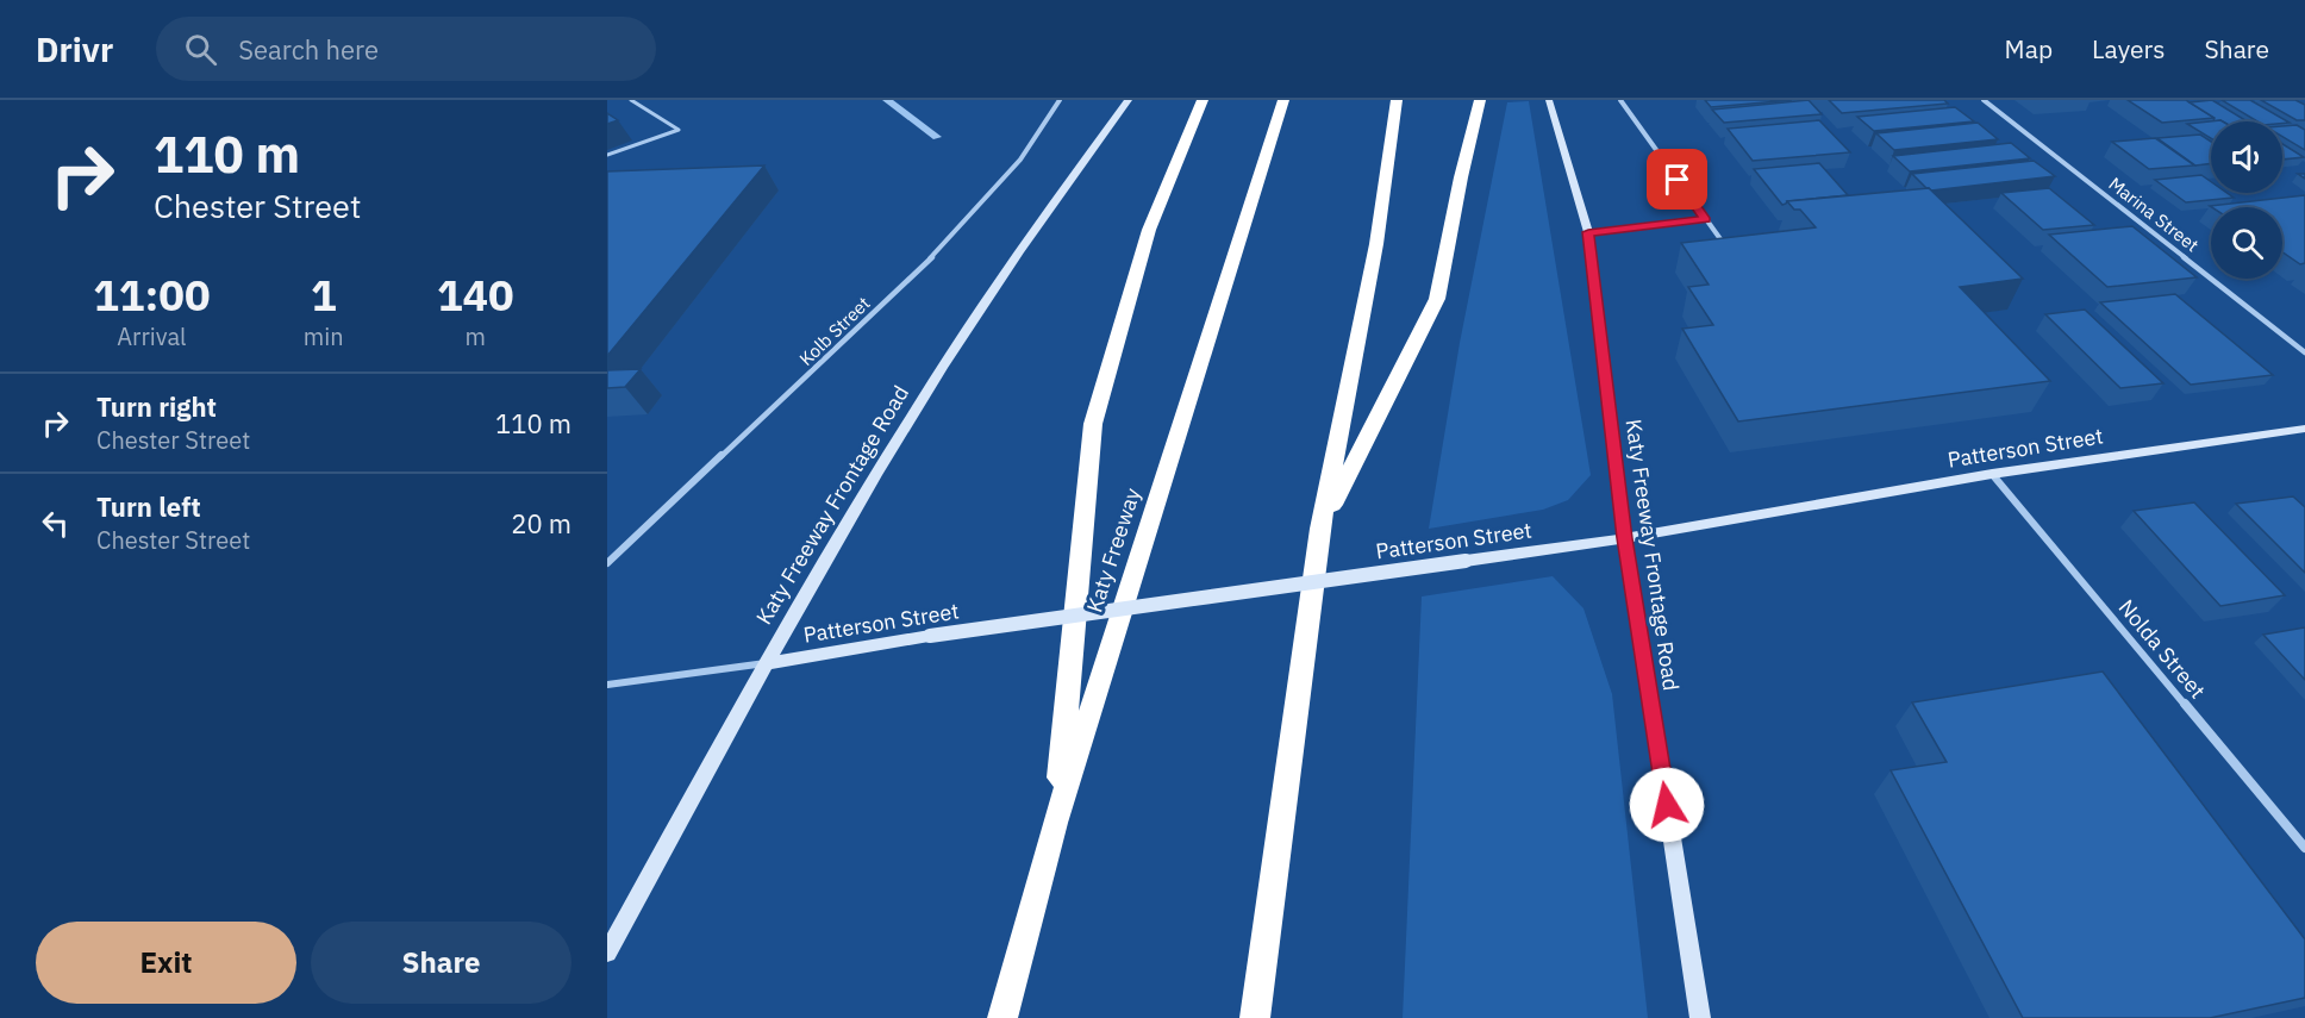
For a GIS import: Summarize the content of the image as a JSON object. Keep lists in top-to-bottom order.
{
  "streets": {
    "highway": ["Katy Freeway"],
    "main road": ["Patterson Street", "Katy Freeway Frontage Road"],
    "street": ["Marina Street", "Kolb Street", "Nolda Street"]
  },
  "crossings": [
    ["Patterson Street", "Katy Freeway Frontage Road"],
    ["Patterson Street", "Nolda Street"]
  ],
  "page": {
    "header": "Drivr",
    "search": "Search here",
    "nav": ["Map", "Layers", "Share"],
    "turn": ["110 m", "Chester Street"],
    "eta": [
      "11:00",
      "Arrival",
      "1",
      "min",
      "140",
      "m"
    ],
    "list": [
      {
        "name": "Turn right",
        "note": "Chester Street",
        "value": "110 m"
      },
      {
        "name": "Turn left",
        "note": "Chester Street",
        "value": "20 m"
      }
    ],
    "buttons": ["Exit", "Share"]
  }
}
